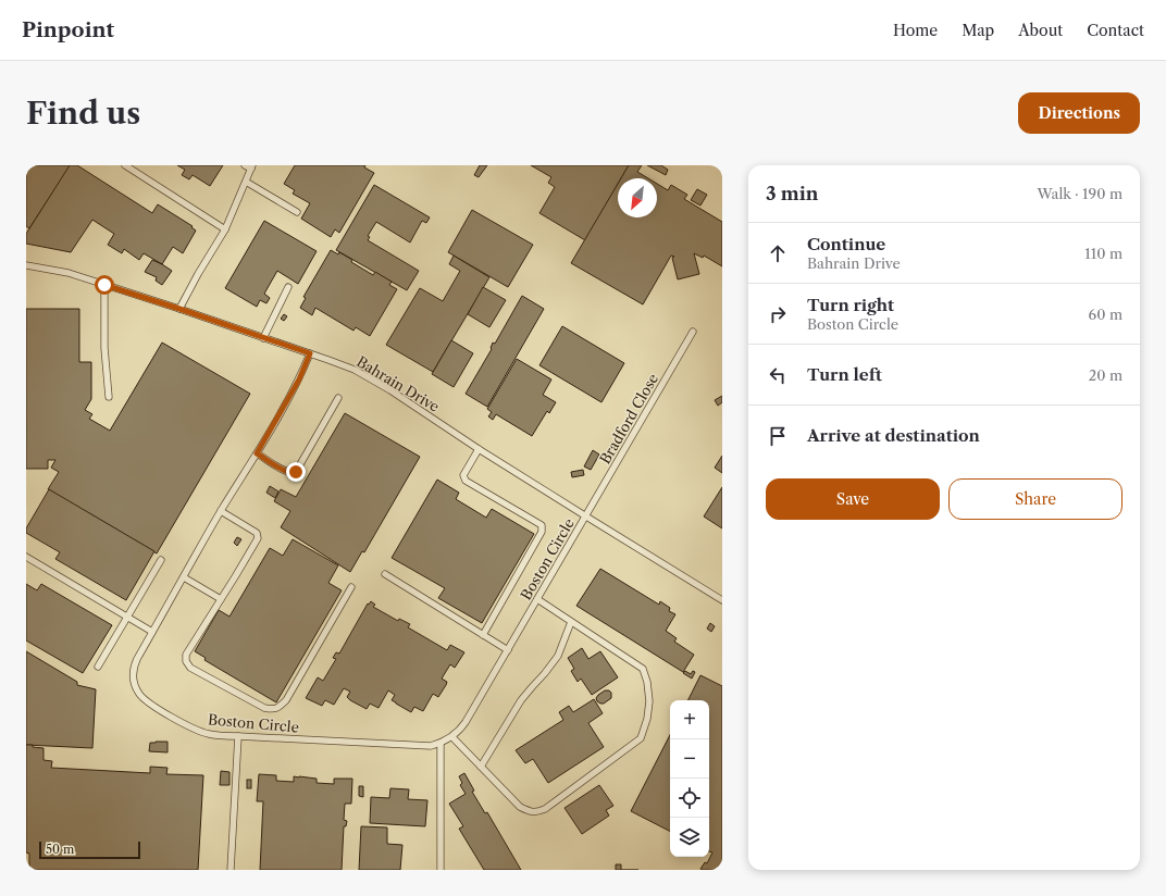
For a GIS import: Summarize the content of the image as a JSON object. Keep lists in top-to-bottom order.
{
  "streets": {
    "lane": ["Bahrain Drive", "Bradford Close", "Boston Circle"]
  },
  "crossings": [
    ["Bahrain Drive", "Bradford Close"],
    ["Bahrain Drive", "Boston Circle"],
    ["Bradford Close", "Boston Circle"]
  ],
  "scale_bar": "50 m",
  "north": "bottom left",
  "page": {
    "header": "Pinpoint",
    "nav": [
      "Home",
      "Map",
      "About",
      "Contact"
    ],
    "buttons": [
      "Directions",
      ["Save", "Share"]
    ],
    "title": "Find us",
    "heading": ["3 min", "Walk · 190 m"],
    "list": [
      ["Continue", "Bahrain Drive", "110 m"],
      ["Turn right", "Boston Circle", "60 m"],
      ["Turn left", "20 m"],
      "Arrive at destination"
    ],
    "map_buttons": ["+", "−"],
    "scale": "50 m"
  }
}
